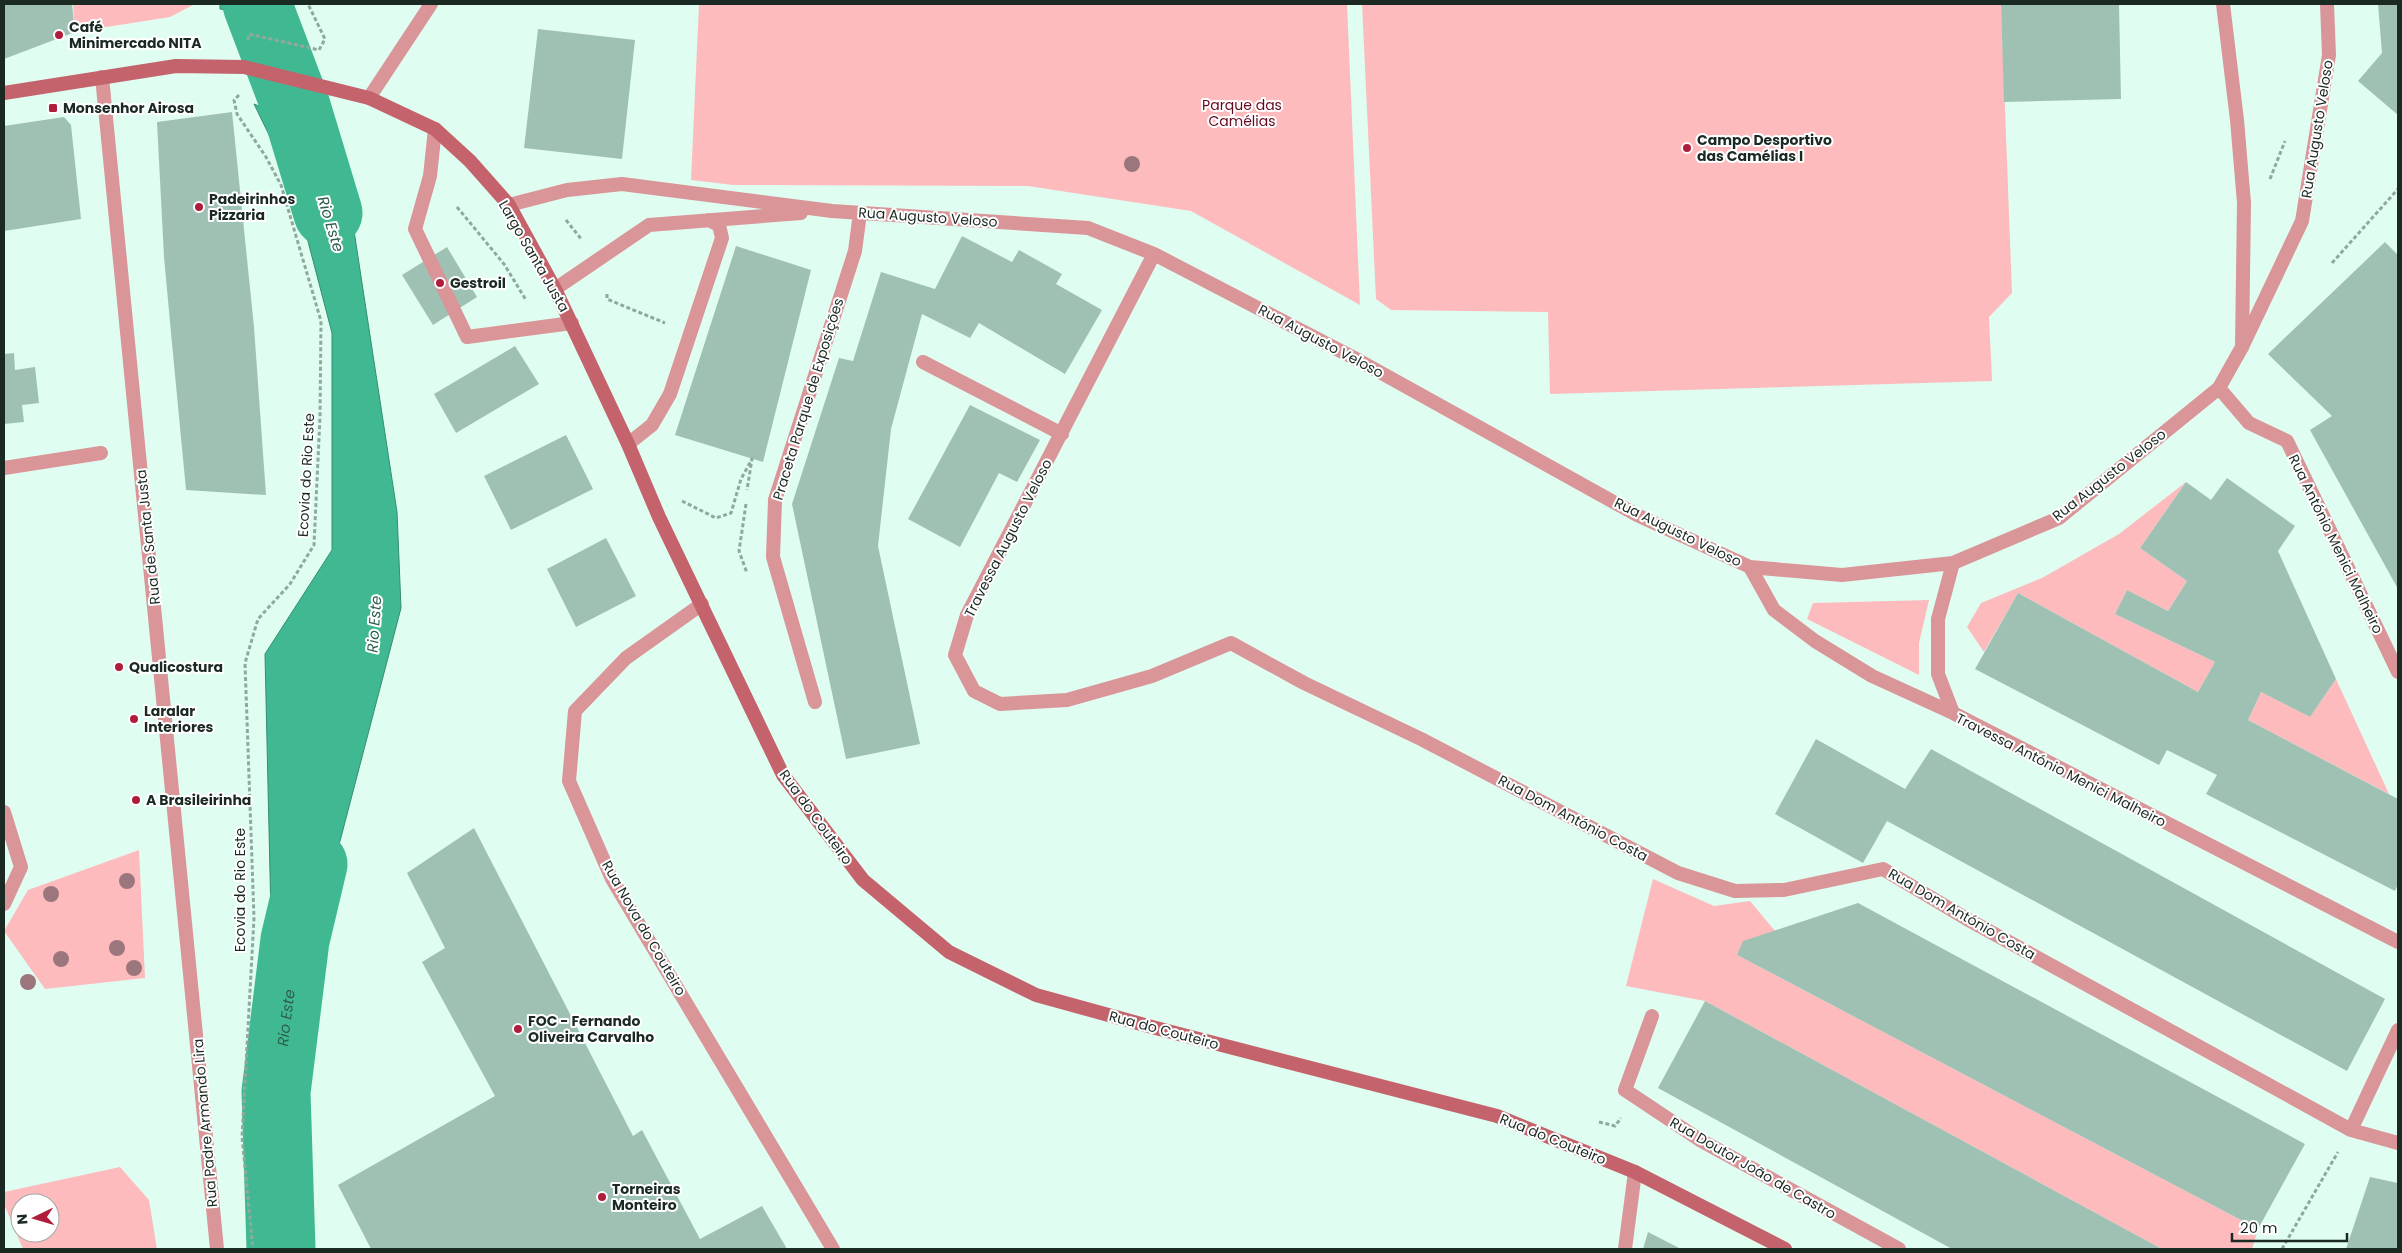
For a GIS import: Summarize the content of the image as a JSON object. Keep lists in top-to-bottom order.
{
  "streets": {
    "main road": ["Largo Santa Justa", "Rua do Couteiro"],
    "street": [
      "Rua Augusto Veloso",
      "Praceta Parque de Exposições",
      "Rua de Santa Justa",
      "Travessa Augusto Veloso",
      "Rua António Menici Malheiro",
      "Travessa António Menici Malheiro",
      "Rua Dom António Costa",
      "Rua Nova do Couteiro",
      "Rua Padre Armando Lira",
      "Rua Doutor João de Castro"
    ],
    "path": ["Ecovia do Rio Este"]
  },
  "crossings": [
    ["Rua Augusto Veloso", "Largo Santa Justa"],
    ["Rua Augusto Veloso", "Praceta Parque de Exposições"],
    ["Rua Augusto Veloso", "Travessa Augusto Veloso"],
    ["Rua Augusto Veloso", "Rua António Menici Malheiro"],
    ["Rua Augusto Veloso", "Travessa António Menici Malheiro"],
    ["Largo Santa Justa", "Rua de Santa Justa"],
    ["Largo Santa Justa", "Rua do Couteiro"],
    ["Largo Santa Justa", "Rua Nova do Couteiro"],
    ["Rua de Santa Justa", "Rua Padre Armando Lira"],
    ["Travessa Augusto Veloso", "Rua Dom António Costa"],
    ["Rua do Couteiro", "Rua Nova do Couteiro"]
  ],
  "water": ["Rio Este"],
  "parks": ["Parque das Camélias"],
  "places": {
    "other": [
      "Café Minimercado NITA",
      "Campo Desportivo das Camélias I",
      "Padeirinhos Pizzaria",
      "Gestroil",
      "Qualicostura",
      "Laralar Interiores",
      "A Brasileirinha",
      "FOC - Fernando Oliveira Carvalho",
      "Torneiras Monteiro"
    ],
    "transit": ["Monsenhor Airosa"]
  },
  "scale_bar": "20 m",
  "north": "left"
}
